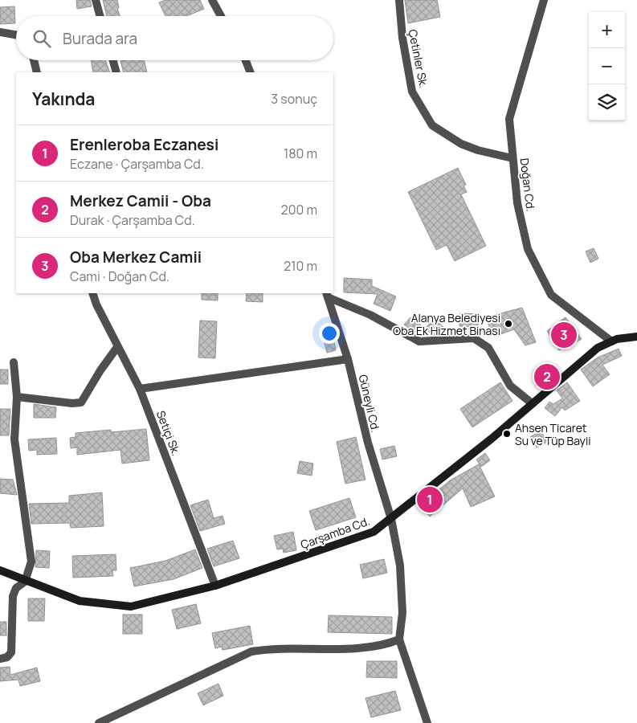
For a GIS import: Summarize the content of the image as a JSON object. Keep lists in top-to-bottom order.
{
  "streets": {
    "street": [
      "Çetinler Sk.",
      "Doğan Cd.",
      "Güneyli Cd.",
      "Setiçi Sk.",
      "Çarşamba Cd."
    ]
  },
  "crossings": [
    ["Çetinler Sk.", "Doğan Cd."],
    ["Doğan Cd.", "Çarşamba Cd."],
    ["Güneyli Cd.", "Çarşamba Cd."],
    ["Setiçi Sk.", "Çarşamba Cd."]
  ],
  "places": ["Alanya Belediyesi Oba Ek Hizmet Binası", "Ahsen Ticaret Su ve Tüp Bayii"],
  "page": {
    "map_buttons": ["+", "−"],
    "search": "Burada ara",
    "heading": ["Yakında", "3 sonuç"],
    "list": [
      {
        "mark": "1",
        "name": "Erenleroba Eczanesi",
        "note": "Eczane · Çarşamba Cd.",
        "value": "180 m"
      },
      {
        "mark": "2",
        "name": "Merkez Camii - Oba",
        "note": "Durak · Çarşamba Cd.",
        "value": "200 m"
      },
      {
        "mark": "3",
        "name": "Oba Merkez Camii",
        "note": "Cami · Doğan Cd.",
        "value": "210 m"
      }
    ],
    "pins": ["3", "2", "1"]
  }
}
